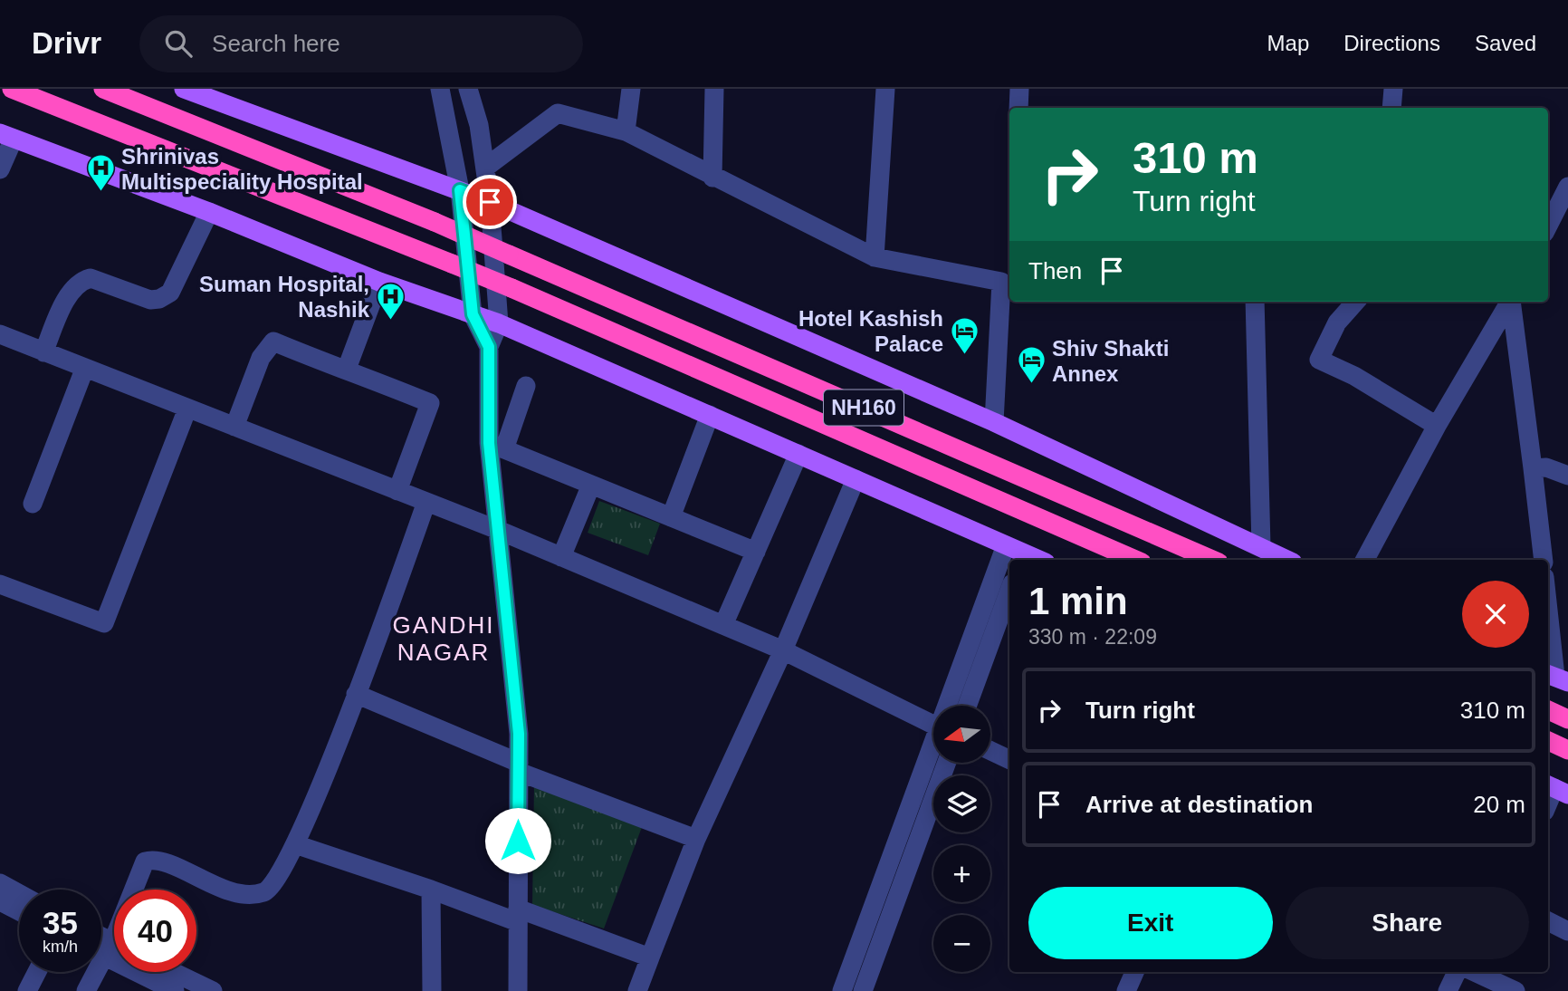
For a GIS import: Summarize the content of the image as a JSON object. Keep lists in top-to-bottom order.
{
  "streets": {
    "highway": ["NH160"]
  },
  "districts": ["GANDHI NAGAR"],
  "places": {
    "hospital": ["Shrinivas Multispeciality Hospital", "Suman Hospital, Nashik"],
    "hotel": ["Hotel Kashish Palace", "Shiv Shakti Annex"]
  },
  "north": "left",
  "page": {
    "header": "Drivr",
    "search": "Search here",
    "nav": ["Map", "Directions", "Saved"],
    "turn": ["310 m", "Turn right"],
    "then": "Then",
    "heading": ["1 min", "330 m · 22:09"],
    "list": [
      {
        "name": "Turn right",
        "value": "310 m"
      },
      {
        "name": "Arrive at destination",
        "value": "20 m"
      }
    ],
    "map_buttons": ["+", "−"],
    "buttons": ["Exit", "Share"],
    "speed": "35 km/h",
    "limit": "40"
  }
}
